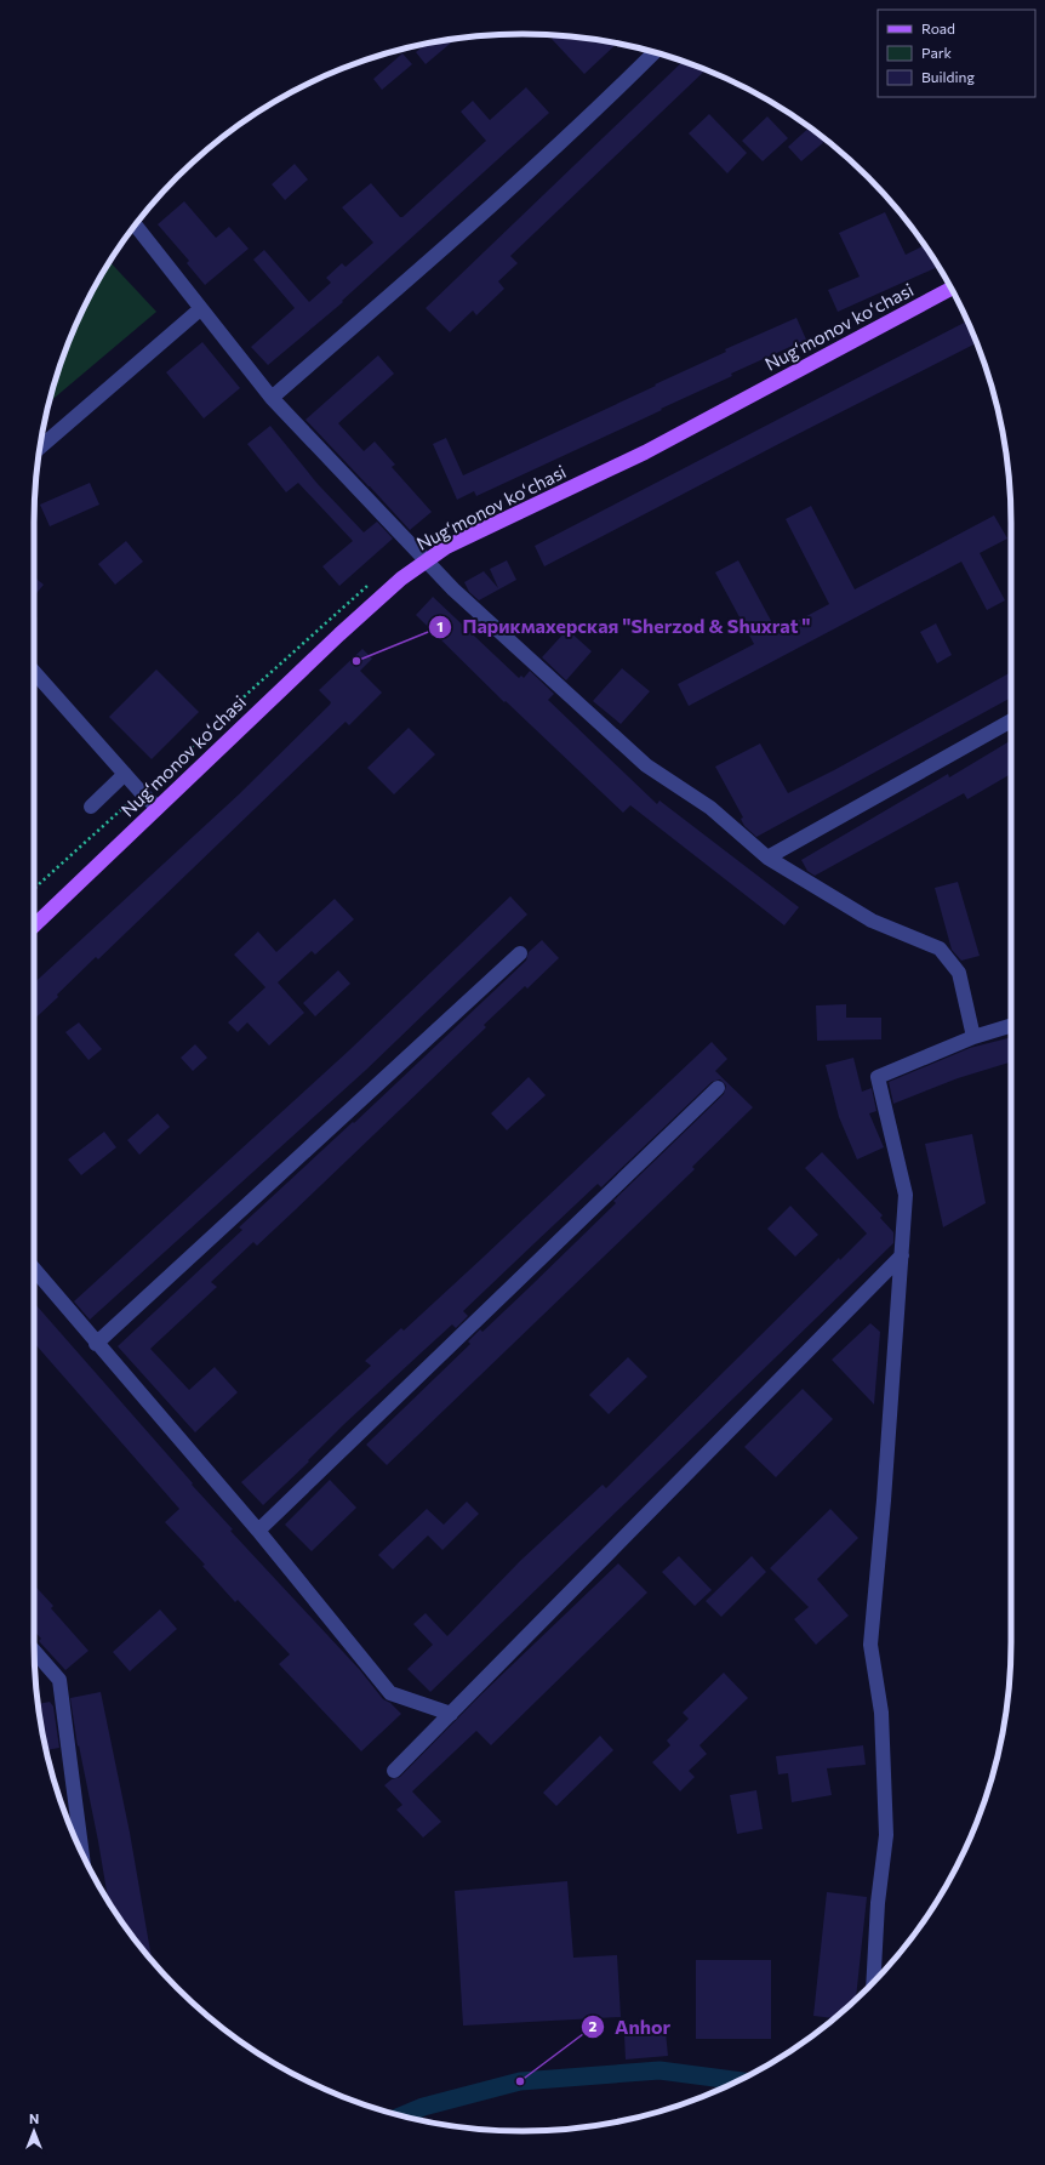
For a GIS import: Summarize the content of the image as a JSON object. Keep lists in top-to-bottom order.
{
  "streets": {
    "main road": ["Nugʻmonov koʻchasi"]
  },
  "places": ["Парикмахерская \"Sherzod & Shuxrat \"", "Anhor"],
  "legend": ["Road", "Park", "Building"],
  "north": "top"
}
